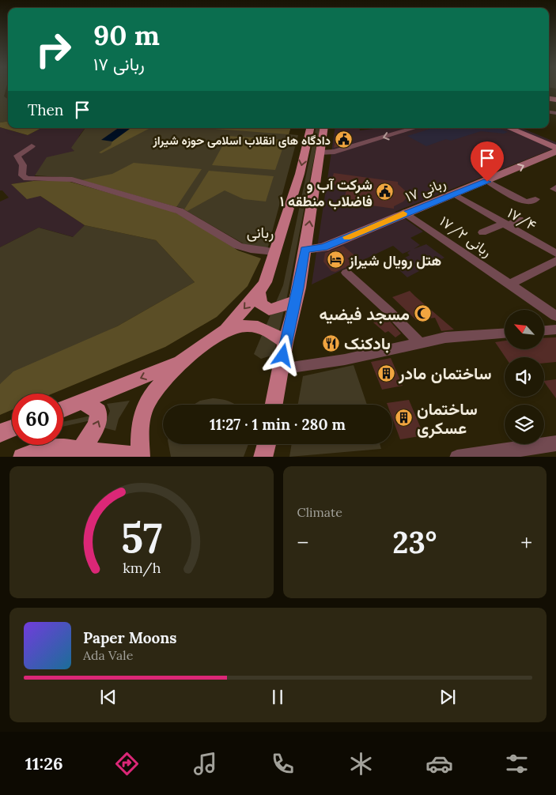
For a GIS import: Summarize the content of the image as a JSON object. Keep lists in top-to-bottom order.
{
  "streets": {
    "street": ["ربانی ۱۷", "۱۷/۴", "ربانی ۱۷/۲"]
  },
  "crossings": [
    ["ربانی ۱۷", "۱۷/۴"],
    ["ربانی ۱۷", "ربانی ۱۷/۲"]
  ],
  "districts": ["ربانی"],
  "places": {
    "public building": ["دادگاه های انقلاب اسلامی حوزه شیراز", "شرکت آب و فاضلاب منطقه ۱"],
    "hotel": ["هتل رویال شیراز"],
    "mosque": ["مسجد فیضیه"],
    "restaurant": ["بادکنک"],
    "building": ["ساختمان مادر", "ساختمان عسکری"]
  },
  "north": "top left",
  "page": {
    "turn": ["90 m", "ربانی ۱۷"],
    "then": "Then",
    "limit": "60",
    "trip": "11:27 · 1 min · 280 m",
    "tile": "Climate",
    "heat": ["−", "23°", "+"],
    "song": ["Paper Moons", "Ada Vale"],
    "tabs": "11:26",
    "gauge": ["57", "km/h"]
  }
}
